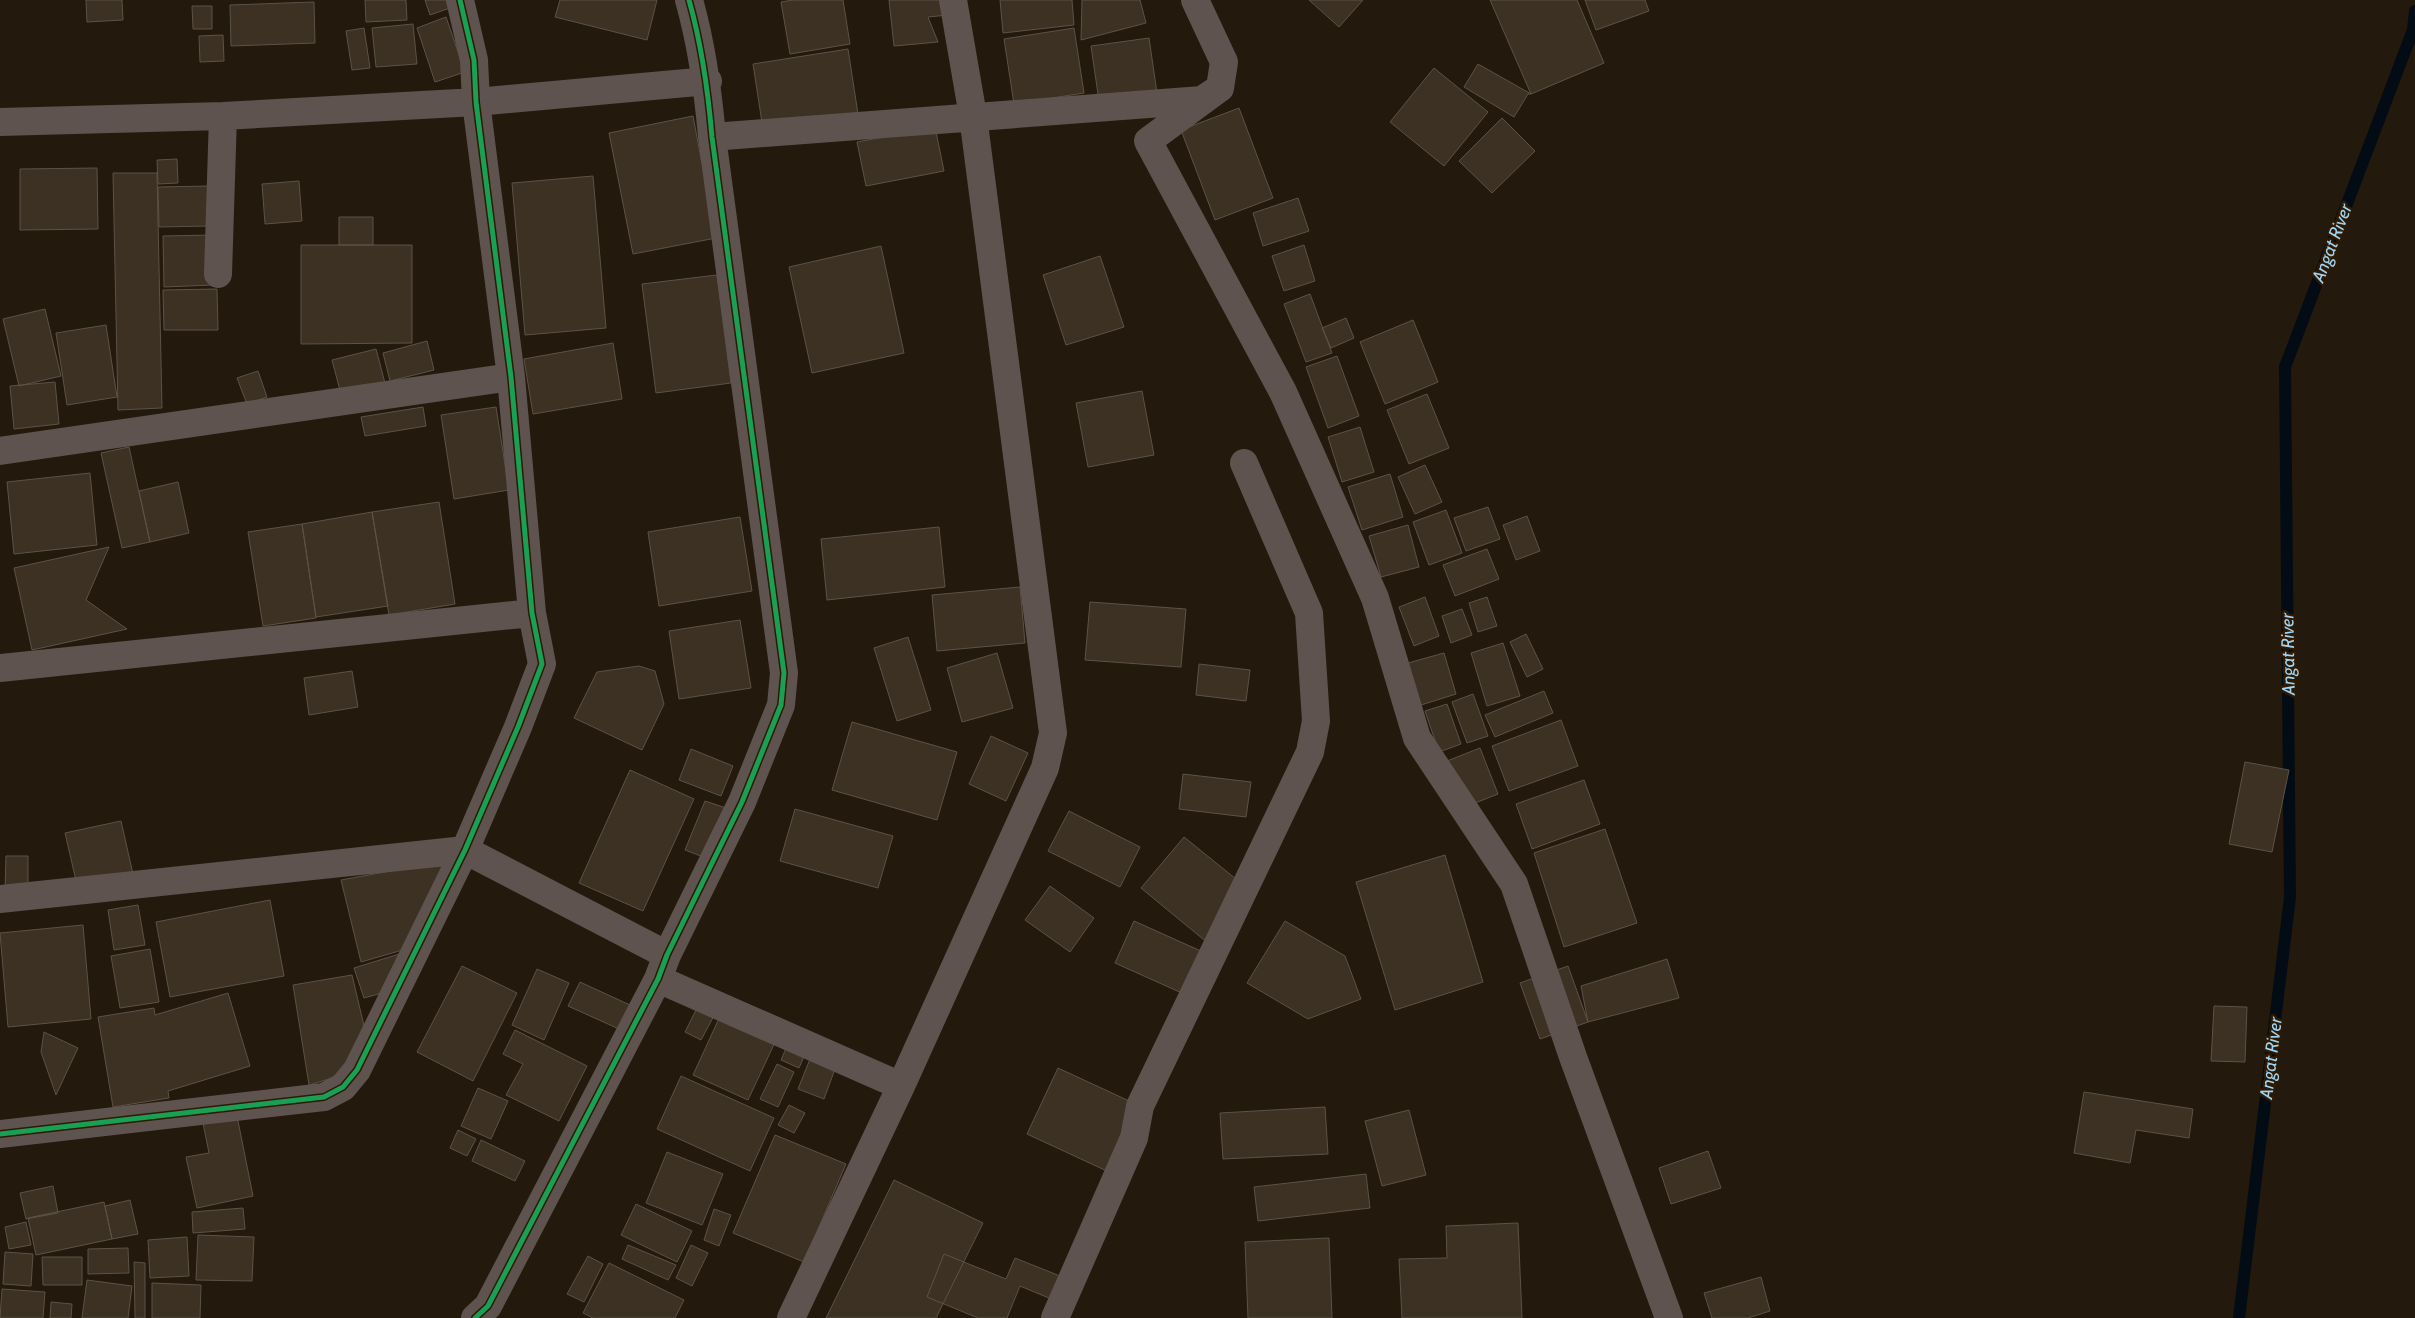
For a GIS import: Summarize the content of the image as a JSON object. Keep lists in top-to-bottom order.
{
  "water": ["Angat River"]
}
